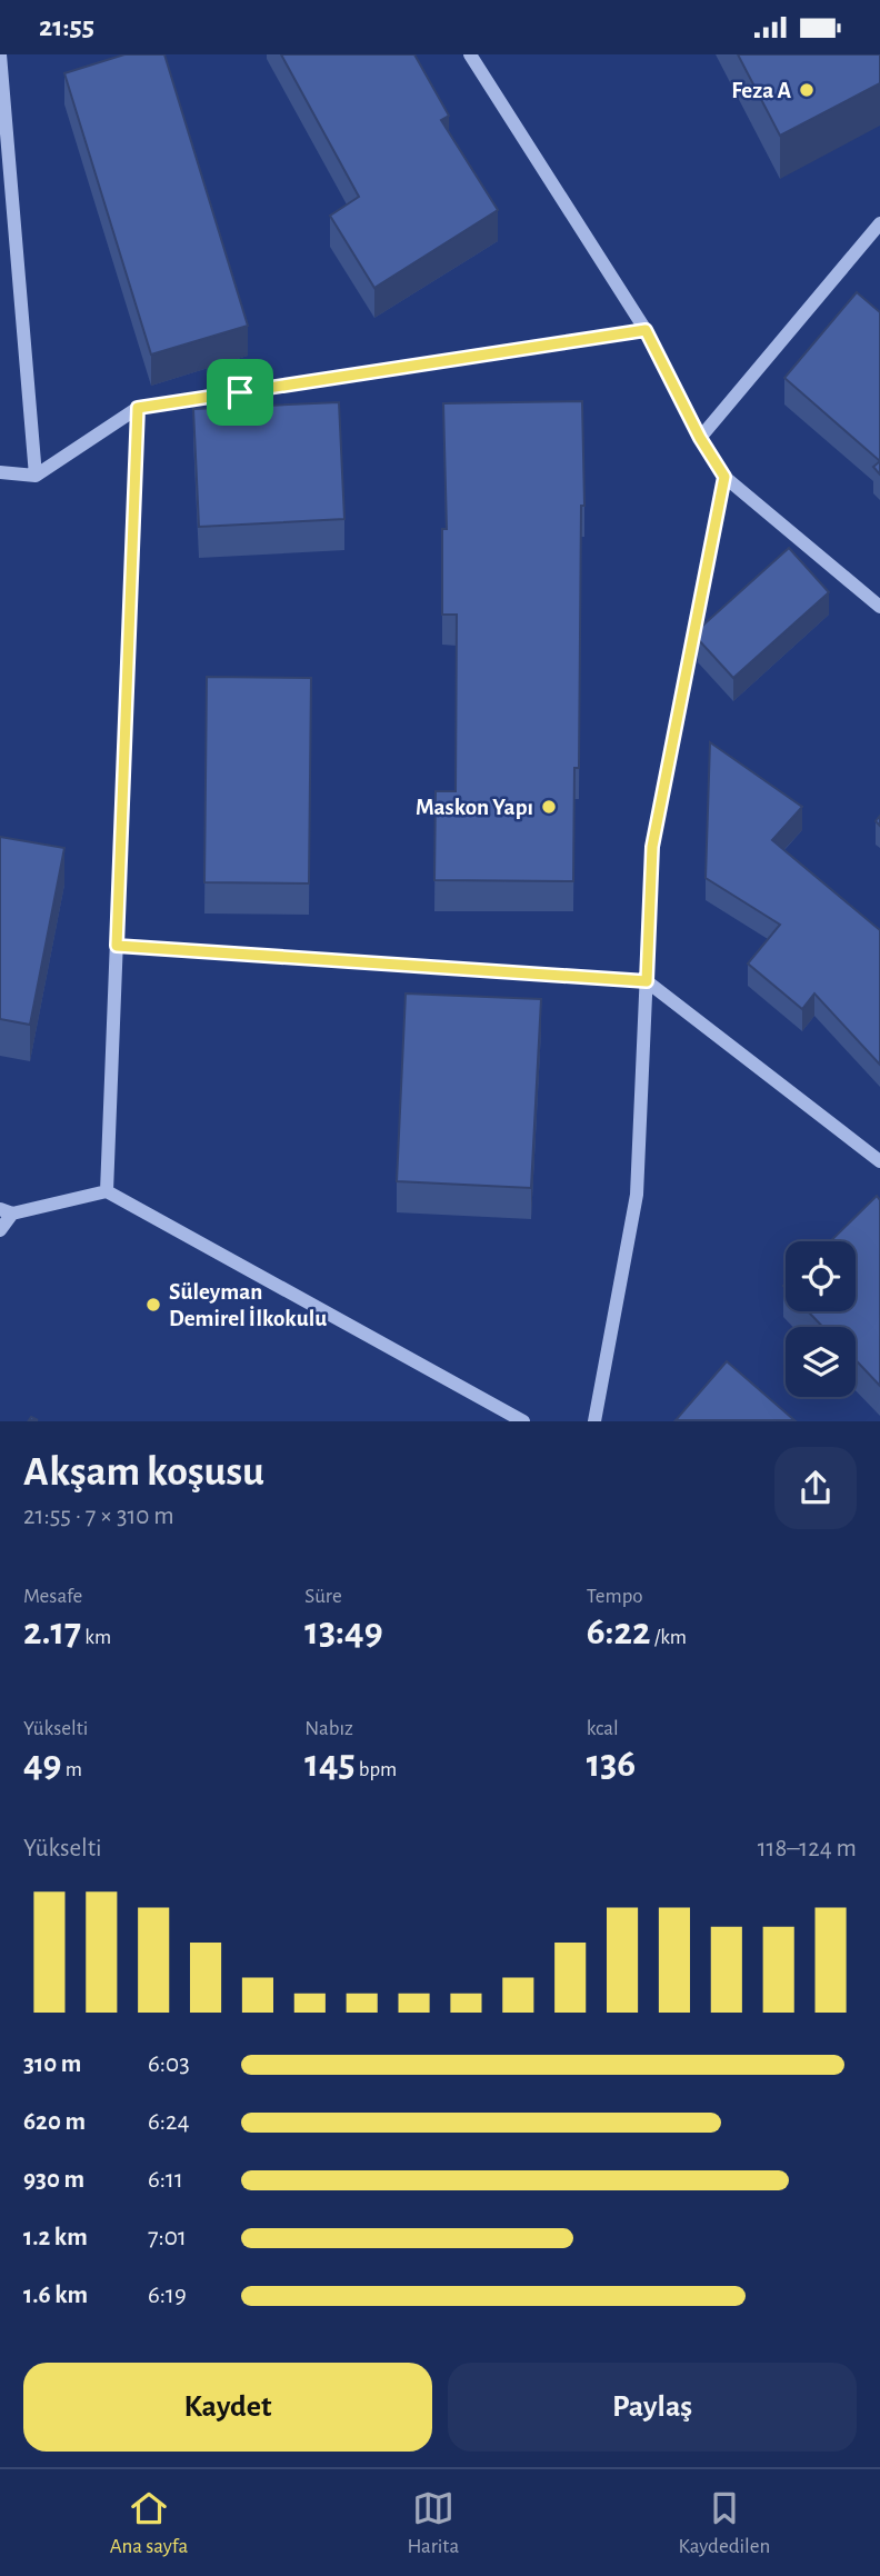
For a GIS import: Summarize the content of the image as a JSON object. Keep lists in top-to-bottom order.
{
  "places": ["Feza A", "Maskon Yapı", "Süleyman Demirel İlkokulu"],
  "page": {
    "status": "21:55",
    "heading": ["Akşam koşusu", "21:55 · 7 × 310 m"],
    "stats": [
      ["Mesafe", "2.17 km"],
      ["Süre", "13:49"],
      ["Tempo", "6:22 /km"],
      ["Yükselti", "49 m"],
      ["Nabız", "145 bpm"],
      ["kcal", "136"]
    ],
    "chart": ["Yükselti", "118–124 m"],
    "list": [
      {
        "name": "310 m",
        "note": "6:03"
      },
      {
        "name": "620 m",
        "note": "6:24"
      },
      {
        "name": "930 m",
        "note": "6:11"
      },
      {
        "name": "1.2 km",
        "note": "7:01"
      },
      {
        "name": "1.6 km",
        "note": "6:19"
      }
    ],
    "buttons": ["Kaydet", "Paylaş"],
    "tabs": ["Ana sayfa", "Harita", "Kaydedilen"]
  }
}
